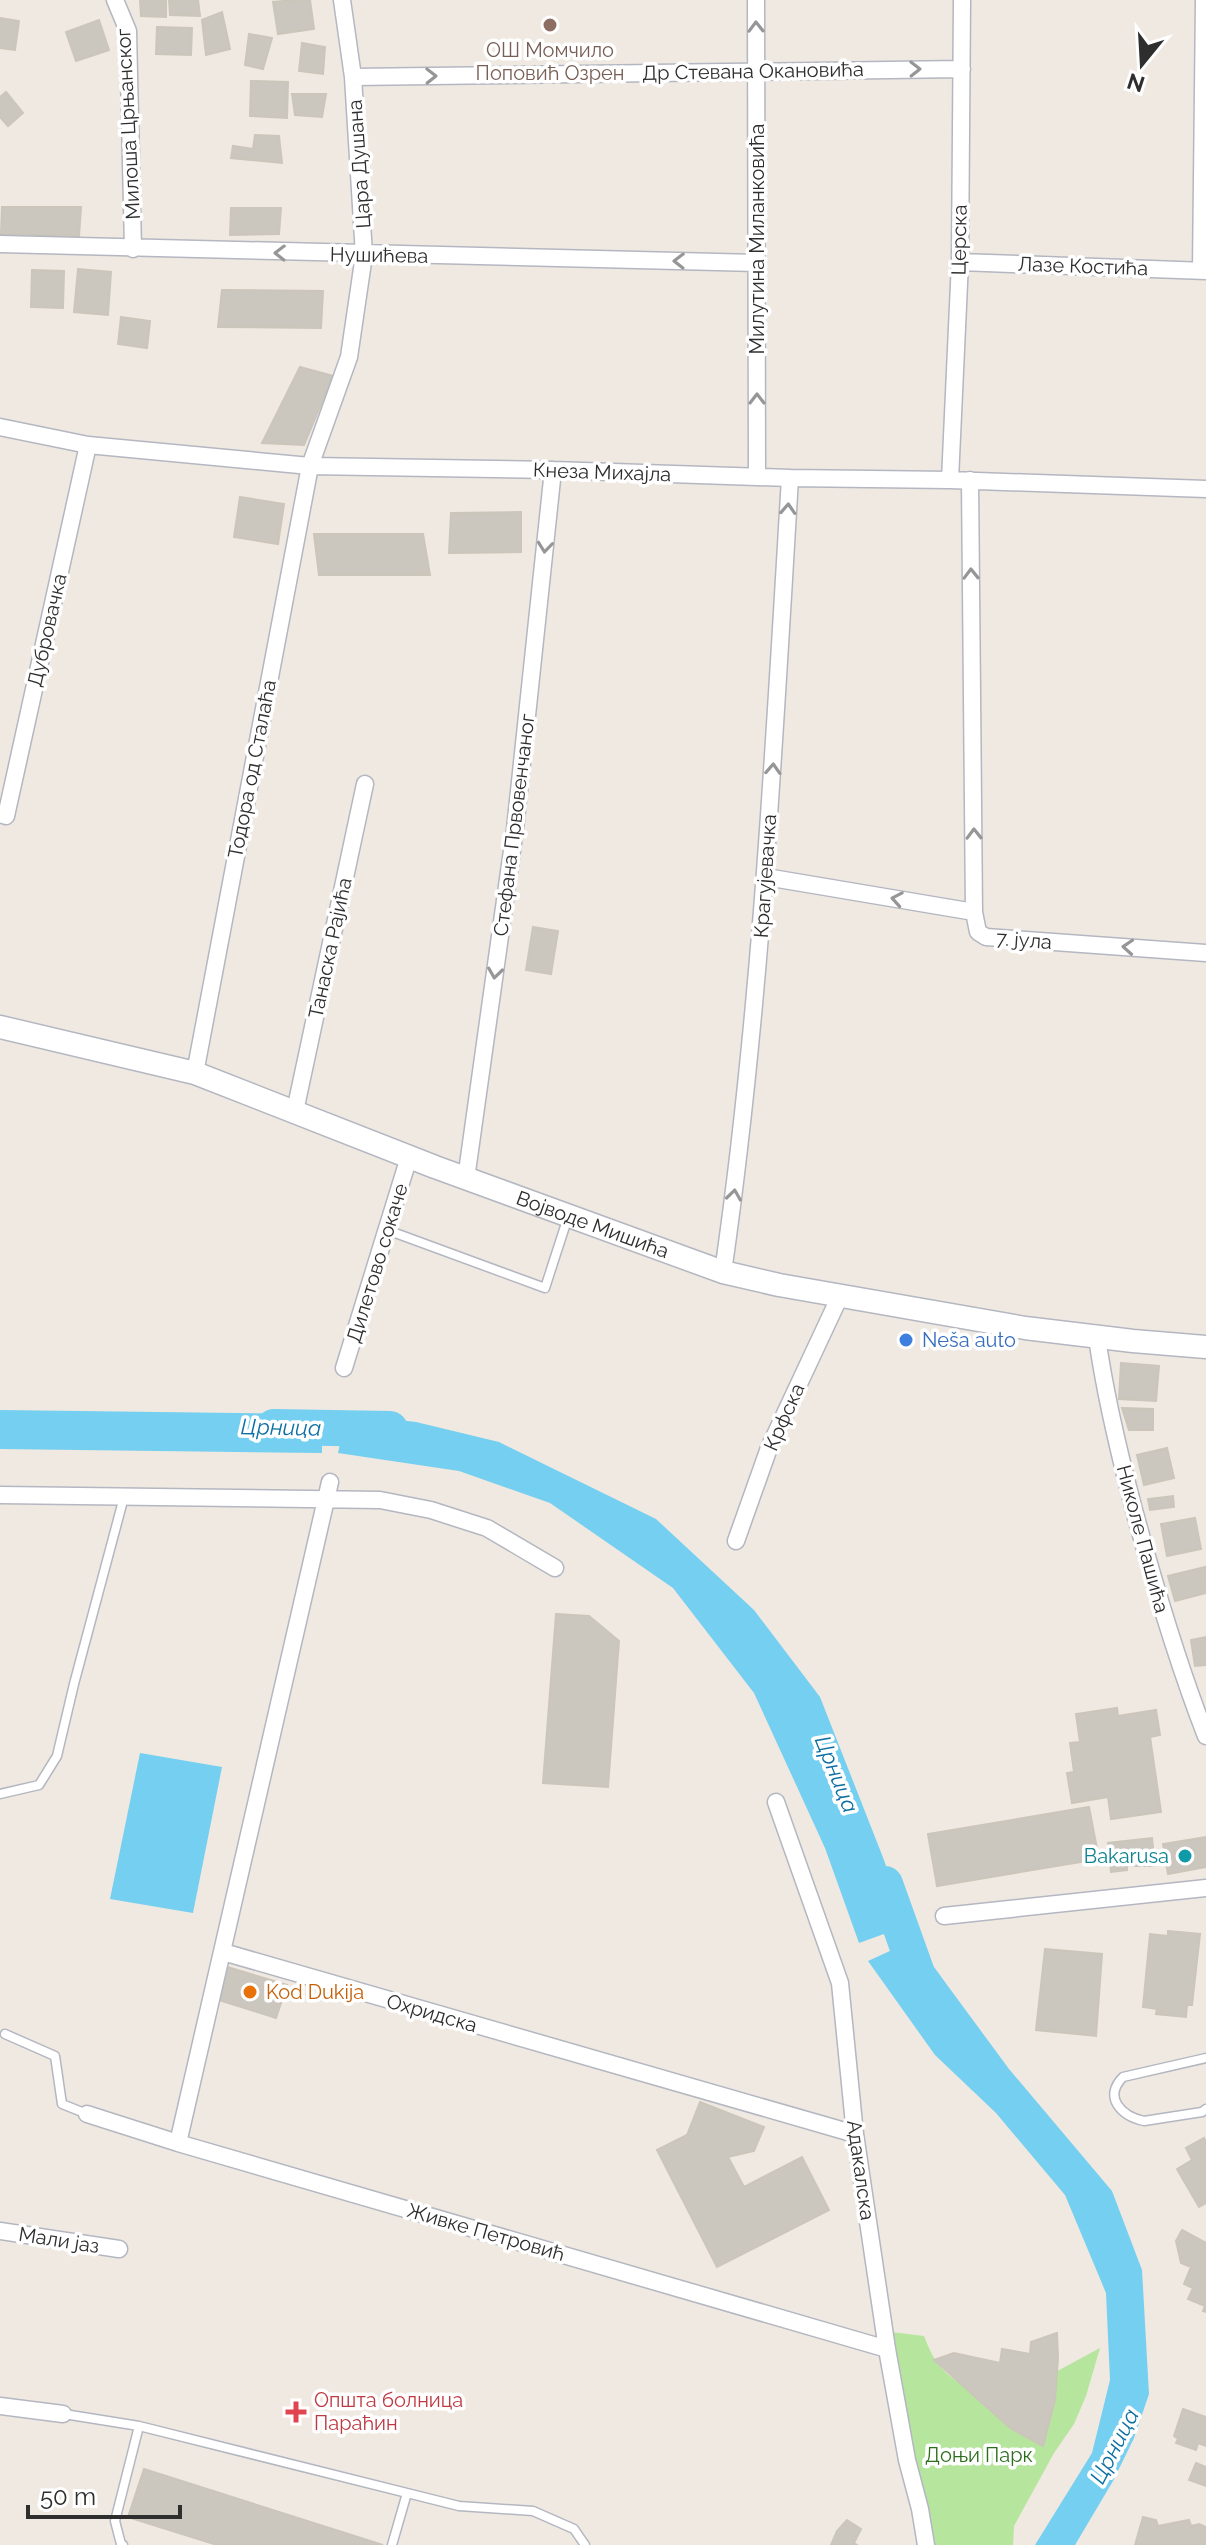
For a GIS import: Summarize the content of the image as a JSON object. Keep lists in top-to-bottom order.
{
  "streets": {
    "main road": ["Војводе Мишића"],
    "street": [
      "Др Стевана Окановића",
      "Милоша Црњанског",
      "Цара Душана",
      "Милутина Миланковића",
      "Церска",
      "Нушићева",
      "Лазе Костића",
      "Кнеза Михајла",
      "Дубровачка",
      "Тодора од Сталаћа",
      "Стефана Првовенчаног",
      "Крагујевачка",
      "7. јула",
      "Танаска Рајића",
      "Дилетово сокаче",
      "Крфска",
      "Николе Пашића",
      "Охридска",
      "Адакалска",
      "Живке Петровић",
      "Мали јаз"
    ]
  },
  "crossings": [
    ["Др Стевана Окановића", "Цара Душана"],
    ["Др Стевана Окановића", "Милутина Миланковића"],
    ["Др Стевана Окановића", "Церска"],
    ["Милоша Црњанског", "Нушићева"],
    ["Цара Душана", "Нушићева"],
    ["Цара Душана", "Кнеза Михајла"],
    ["Цара Душана", "Тодора од Сталаћа"],
    ["Милутина Миланковића", "Нушићева"],
    ["Милутина Миланковића", "Кнеза Михајла"],
    ["Церска", "Лазе Костића"],
    ["Церска", "Кнеза Михајла"],
    ["Кнеза Михајла", "Дубровачка"],
    ["Кнеза Михајла", "Тодора од Сталаћа"],
    ["Кнеза Михајла", "Стефана Првовенчаног"],
    ["Кнеза Михајла", "Крагујевачка"],
    ["Тодора од Сталаћа", "Војводе Мишића"],
    ["Стефана Првовенчаног", "Војводе Мишића"],
    ["Крагујевачка", "7. јула"],
    ["Крагујевачка", "Војводе Мишића"],
    ["Танаска Рајића", "Војводе Мишића"],
    ["Војводе Мишића", "Дилетово сокаче"],
    ["Војводе Мишића", "Крфска"],
    ["Војводе Мишића", "Николе Пашића"],
    ["Охридска", "Адакалска"],
    ["Адакалска", "Живке Петровић"]
  ],
  "one_way": [
    "Др Стевана Окановића",
    "Милутина Миланковића",
    "Нушићева",
    "Стефана Првовенчаног",
    "Крагујевачка",
    "7. јула"
  ],
  "water": ["Црница"],
  "parks": ["Доњи Парк"],
  "places": {
    "other": [
      "ОШ Момчило Поповић Озрен",
      "Neša auto",
      "Bakarusa",
      "Kod Dukija"
    ],
    "health": ["Општа болница Параћин"]
  },
  "scale_bar": "50 m",
  "north": "bottom"
}
